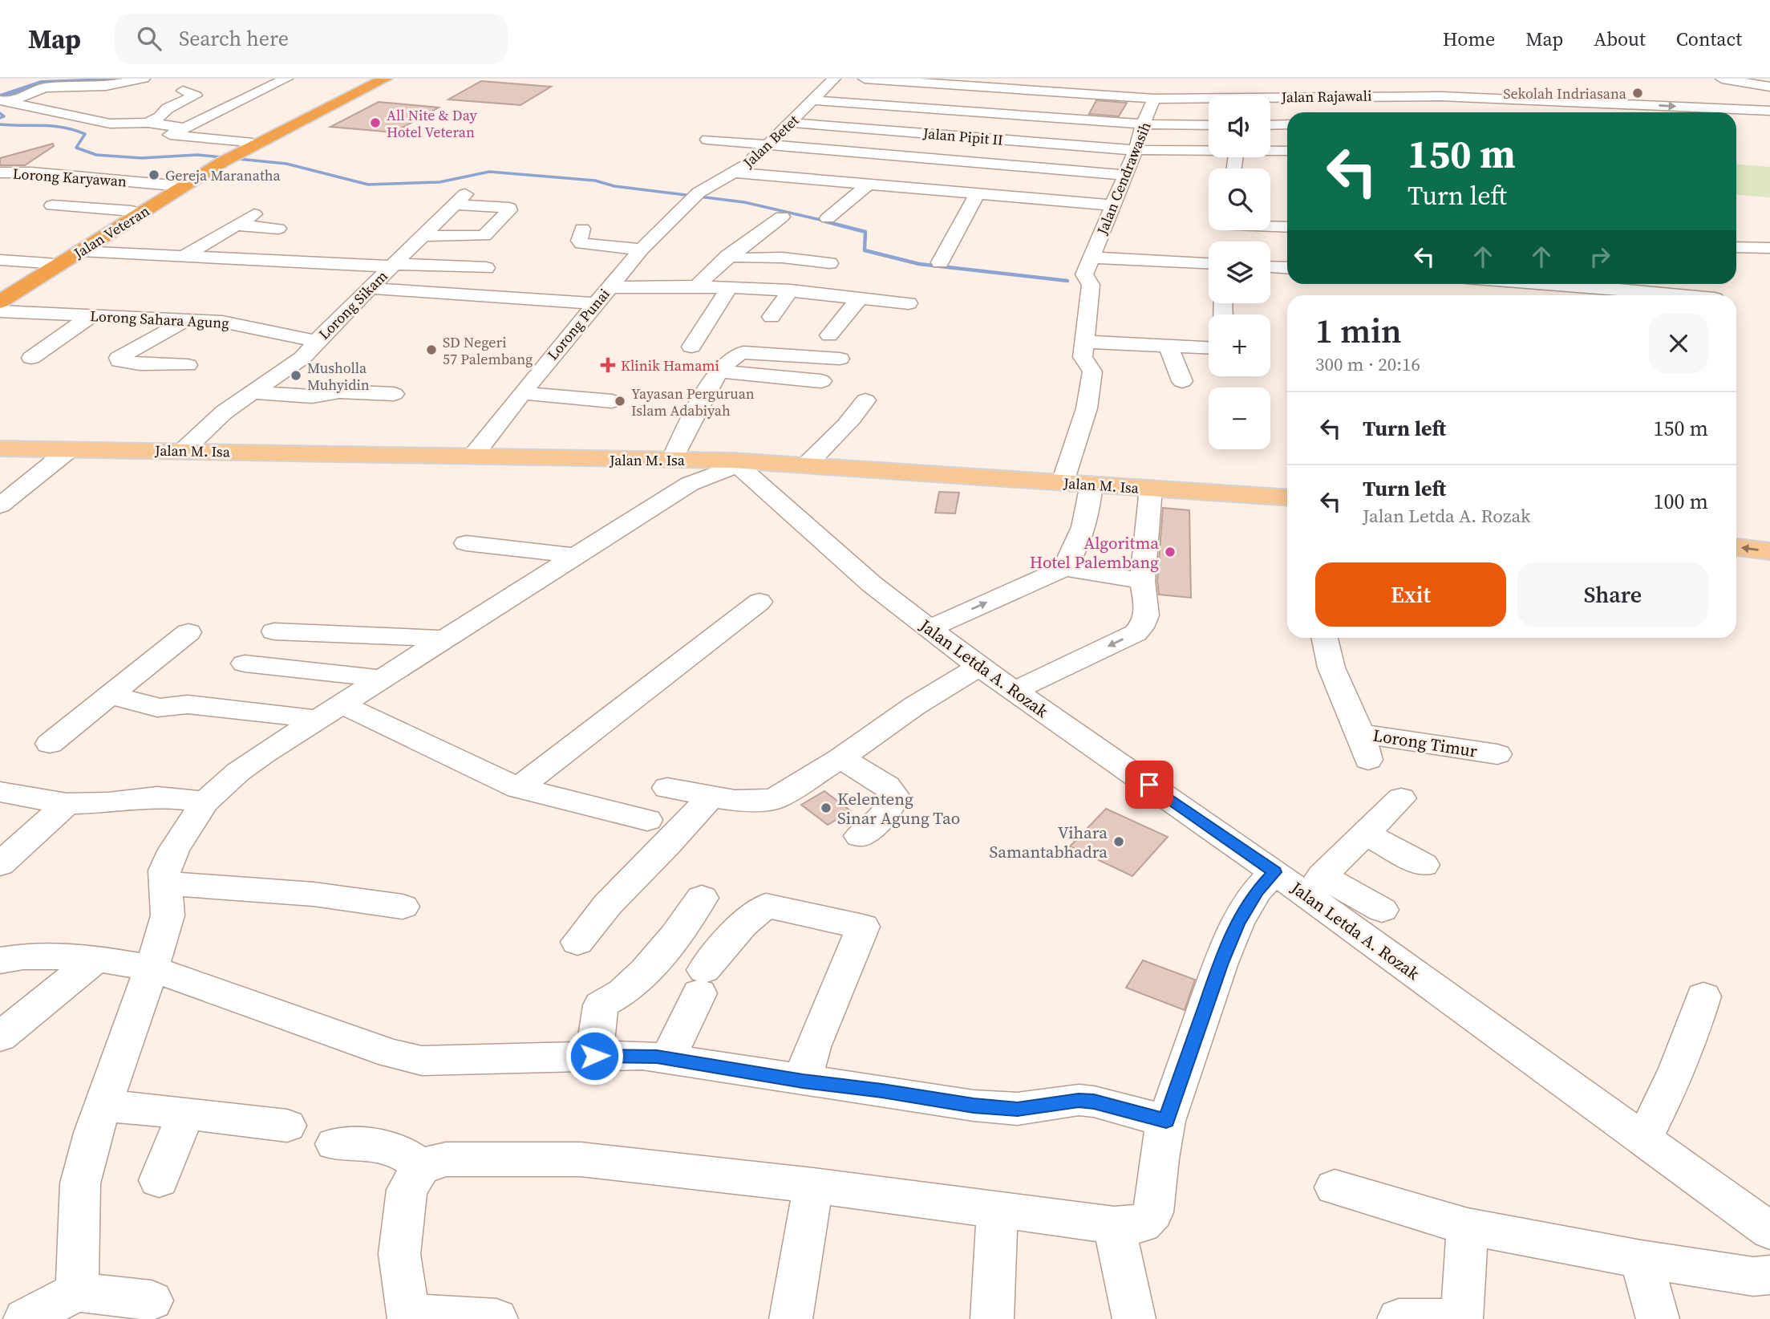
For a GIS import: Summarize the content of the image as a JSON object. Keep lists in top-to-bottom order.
{
  "streets": {
    "highway": ["Jalan Veteran"],
    "main road": ["Jalan M. Isa"],
    "street": [
      "Jalan Rajawali",
      "Jalan Pipit II",
      "Jalan Betet",
      "Lorong Karyawan",
      "Jalan Cendrawasih",
      "Lorong Sikam",
      "Lorong Sahara Agung",
      "Lorong Punai",
      "Jalan Letda A. Rozak",
      "Lorong Timur"
    ]
  },
  "crossings": [
    ["Jalan Rajawali", "Jalan Cendrawasih"],
    ["Jalan Pipit II", "Jalan Betet"],
    ["Jalan Pipit II", "Jalan Cendrawasih"],
    ["Jalan Betet", "Lorong Punai"],
    ["Lorong Karyawan", "Jalan Veteran"],
    ["Lorong Sikam", "Lorong Sahara Agung"],
    ["Lorong Sikam", "Jalan M. Isa"],
    ["Lorong Punai", "Jalan M. Isa"],
    ["Jalan M. Isa", "Jalan Letda A. Rozak"]
  ],
  "places": {
    "other": [
      "Sekolah Indriasana",
      "All Nite & Day Hotel Veteran",
      "Gereja Maranatha",
      "SD Negeri 57 Palembang",
      "Musholla Muhyidin",
      "Yayasan Perguruan Islam Adabiyah",
      "Algoritma Hotel Palembang",
      "Kelenteng Sinar Agung Tao",
      "Vihara Samantabhadra"
    ],
    "health": ["Klinik Hamami"]
  },
  "page": {
    "header": "Map",
    "search": "Search here",
    "nav": [
      "Home",
      "Map",
      "About",
      "Contact"
    ],
    "map_buttons": ["+", "−"],
    "turn": ["150 m", "Turn left"],
    "heading": ["1 min", "300 m · 20:16"],
    "list": [
      {
        "name": "Turn left",
        "value": "150 m"
      },
      {
        "name": "Turn left",
        "note": "Jalan Letda A. Rozak",
        "value": "100 m"
      }
    ],
    "buttons": ["Exit", "Share"]
  }
}
